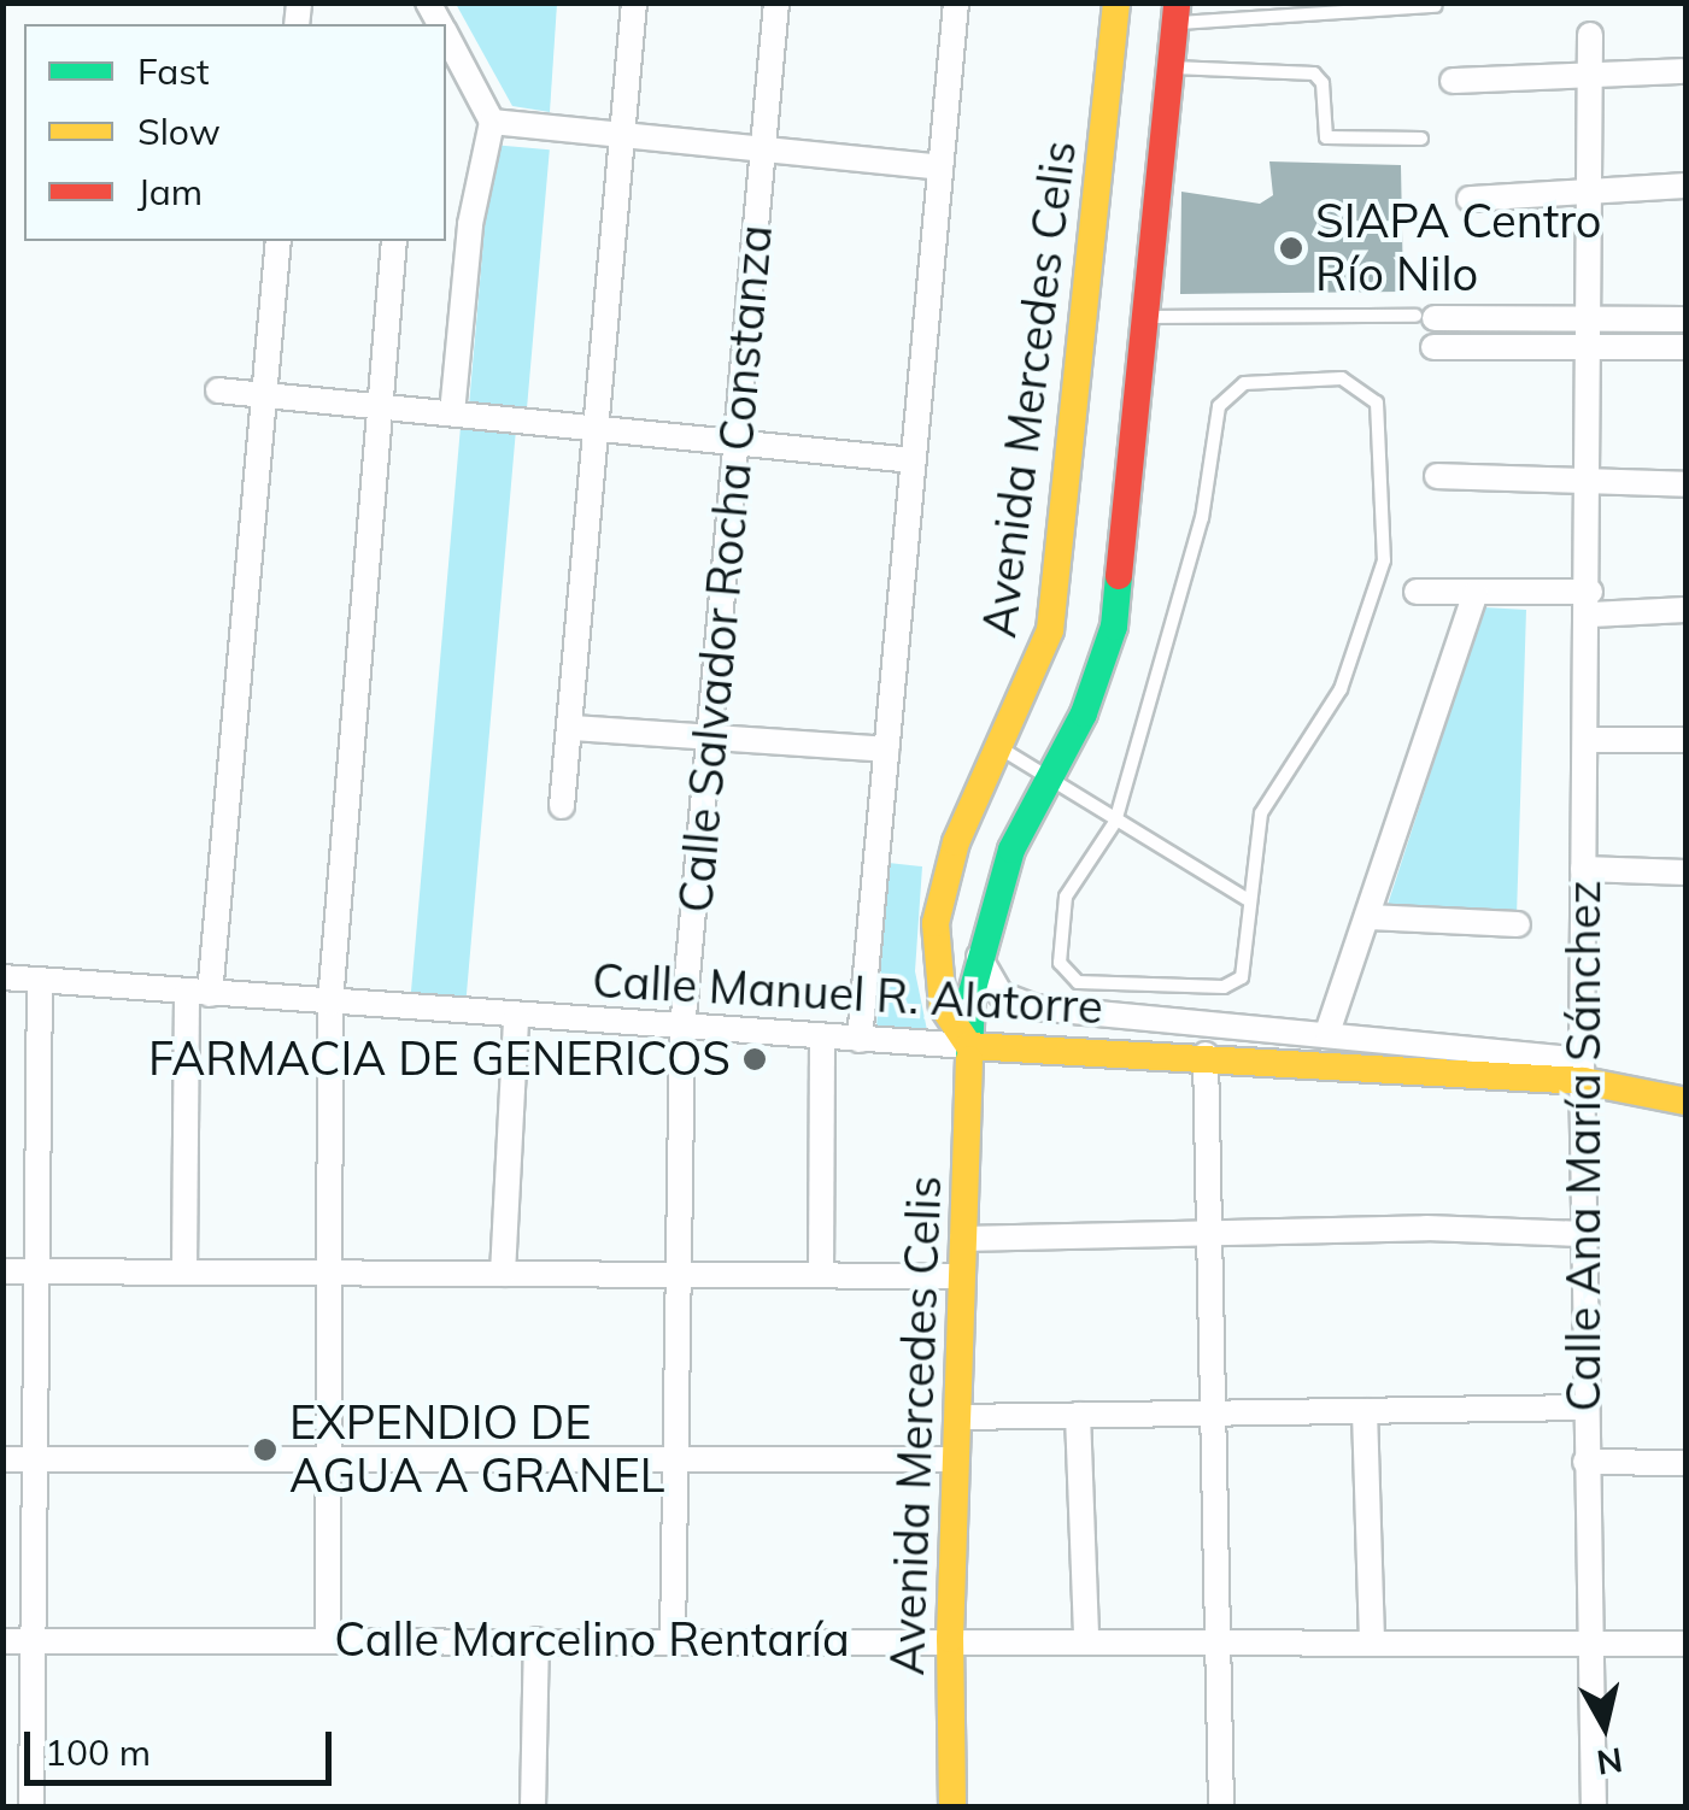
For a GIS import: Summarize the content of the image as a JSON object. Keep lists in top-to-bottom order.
{
  "streets": {
    "main road": ["Avenida Mercedes Celis", "Calle Manuel R. Alatorre"],
    "street": ["Calle Salvador Rocha Constanza", "Calle Ana María Sánchez", "Calle Marcelino Rentaría"]
  },
  "crossings": [
    ["Avenida Mercedes Celis", "Calle Manuel R. Alatorre"],
    ["Avenida Mercedes Celis", "Calle Marcelino Rentaría"],
    ["Calle Salvador Rocha Constanza", "Calle Manuel R. Alatorre"],
    ["Calle Salvador Rocha Constanza", "Calle Marcelino Rentaría"],
    ["Calle Manuel R. Alatorre", "Calle Ana María Sánchez"],
    ["Calle Ana María Sánchez", "Calle Marcelino Rentaría"]
  ],
  "places": ["SIAPA Centro Río Nilo", "FARMACIA DE GENERICOS", "EXPENDIO DE AGUA A GRANEL"],
  "legend": ["Fast", "Slow", "Jam"],
  "scale_bar": "100 m",
  "north": "bottom"
}
